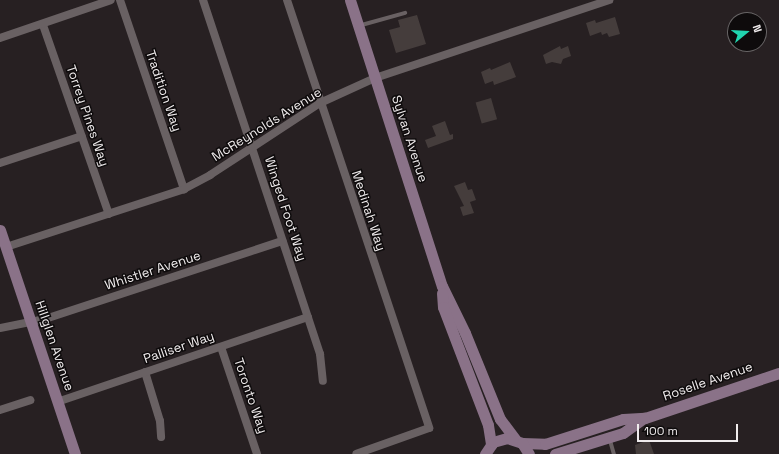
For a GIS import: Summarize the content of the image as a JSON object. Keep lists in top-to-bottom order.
{
  "streets": {
    "main road": ["Sylvan Avenue", "Hillglen Avenue", "Roselle Avenue"],
    "street": [
      "Tradition Way",
      "Torrey Pines Way",
      "McReynolds Avenue",
      "Winged Foot Way",
      "Medinah Way",
      "Whistler Avenue",
      "Palliser Way",
      "Toronto Way"
    ]
  },
  "crossings": [
    ["Tradition Way", "McReynolds Avenue"],
    ["Torrey Pines Way", "McReynolds Avenue"],
    ["McReynolds Avenue", "Sylvan Avenue"],
    ["McReynolds Avenue", "Winged Foot Way"],
    ["McReynolds Avenue", "Medinah Way"],
    ["McReynolds Avenue", "Hillglen Avenue"],
    ["Sylvan Avenue", "Roselle Avenue"],
    ["Winged Foot Way", "Whistler Avenue"],
    ["Winged Foot Way", "Palliser Way"],
    ["Whistler Avenue", "Hillglen Avenue"],
    ["Hillglen Avenue", "Palliser Way"],
    ["Palliser Way", "Toronto Way"]
  ],
  "scale_bar": "100 m",
  "north": "right"
}
